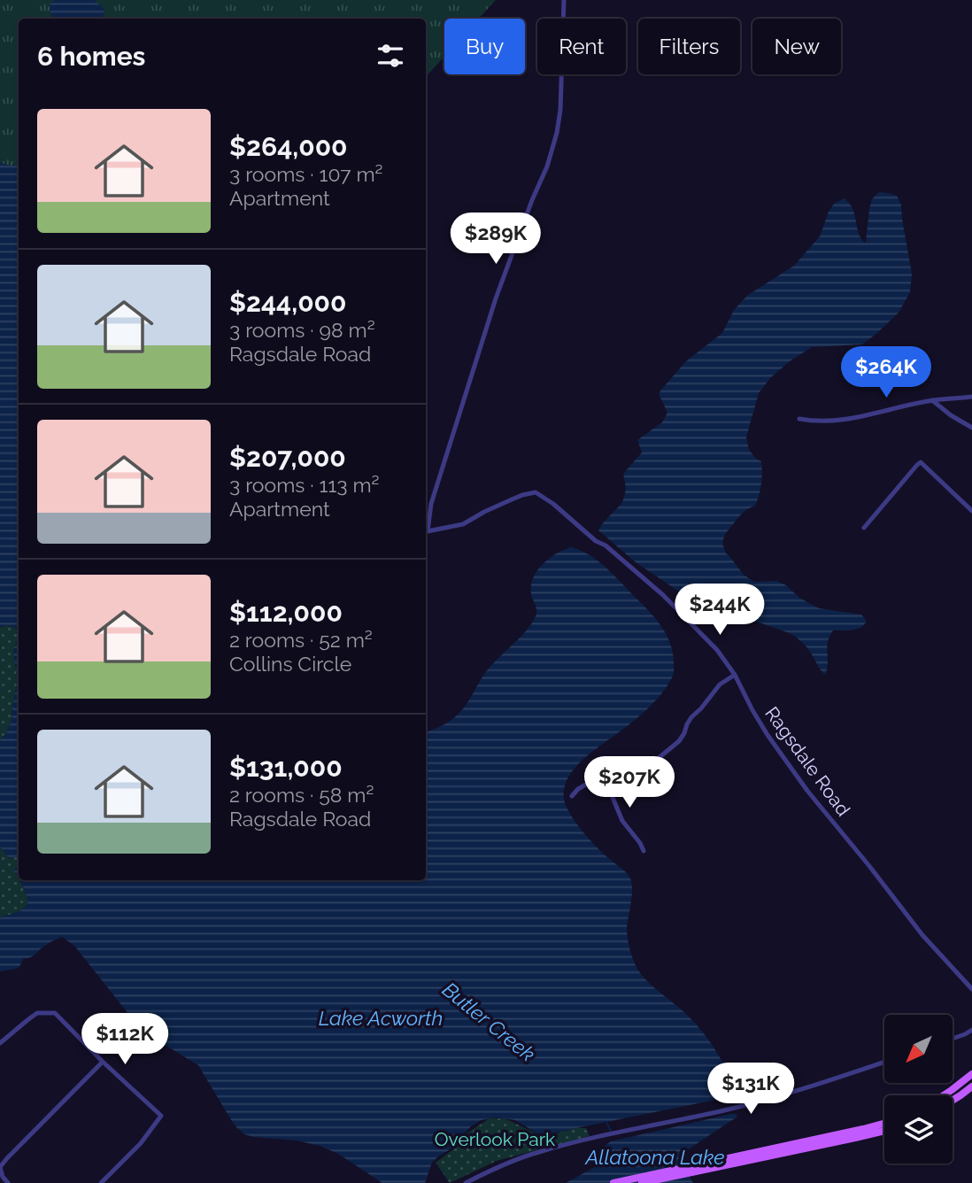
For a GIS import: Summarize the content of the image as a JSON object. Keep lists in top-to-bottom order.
{
  "streets": {
    "street": ["Ragsdale Road"]
  },
  "water": ["Lake Acworth", "Butler Creek", "Allatoona Lake"],
  "parks": ["Overlook Park"],
  "north": "bottom left",
  "page": {
    "chip": [
      "Buy",
      "Rent",
      "Filters",
      "New"
    ],
    "heading": "6 homes",
    "list": [
      {
        "name": "$264,000",
        "note": "3 rooms · 107 m² · Apartment"
      },
      {
        "name": "$244,000",
        "note": "3 rooms · 98 m² · Ragsdale Road"
      },
      {
        "name": "$207,000",
        "note": "3 rooms · 113 m² · Apartment"
      },
      {
        "name": "$112,000",
        "note": "2 rooms · 52 m² · Collins Circle"
      },
      {
        "name": "$131,000",
        "note": "2 rooms · 58 m² · Ragsdale Road"
      }
    ],
    "price": [
      "$289K",
      "$264K",
      "$244K",
      "$207K",
      "$112K",
      "$131K"
    ]
  }
}
